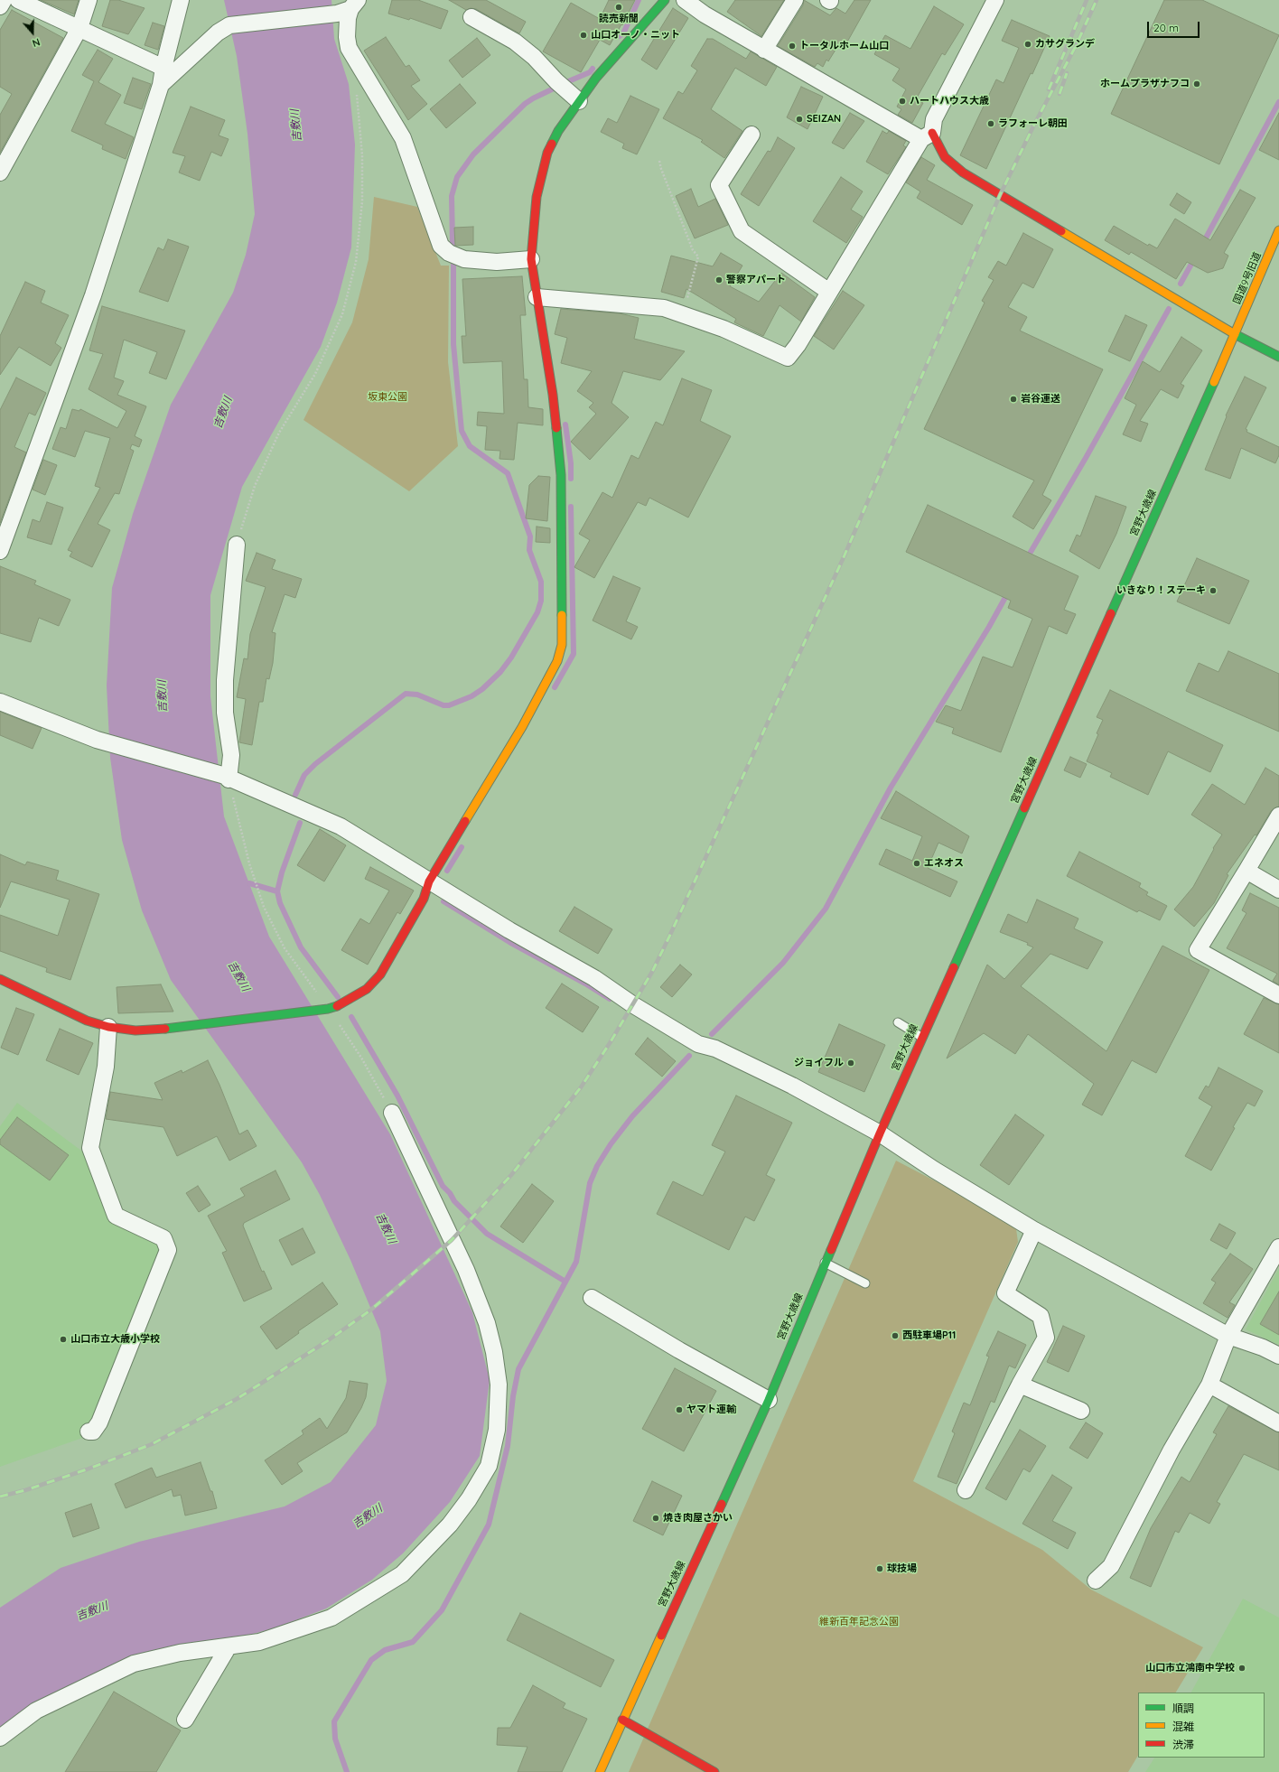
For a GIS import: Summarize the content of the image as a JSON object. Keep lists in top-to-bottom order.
{
  "streets": {
    "street": ["国道9号旧道", "宮野大歳線"]
  },
  "crossings": [
    ["国道9号旧道", "宮野大歳線"]
  ],
  "water": ["吉敷川"],
  "parks": ["坂東公園", "維新百年記念公園"],
  "places": [
    "読売新聞",
    "山口オーノ・ニット",
    "カサグランデ",
    "トータルホーム山口",
    "ホームプラザナフコ",
    "ハートハウス大歳",
    "SEIZAN",
    "ラフォーレ朝田",
    "警察アパート",
    "岩谷運送",
    "いきなり！ステーキ",
    "エネオス",
    "ジョイフル",
    "西駐車場P11",
    "山口市立大歳小学校",
    "ヤマト運輸",
    "焼き肉屋さかい",
    "球技場",
    "山口市立鴻南中学校"
  ],
  "legend": ["順調", "混雑", "渋滞"],
  "scale_bar": "20 m",
  "north": "bottom"
}
